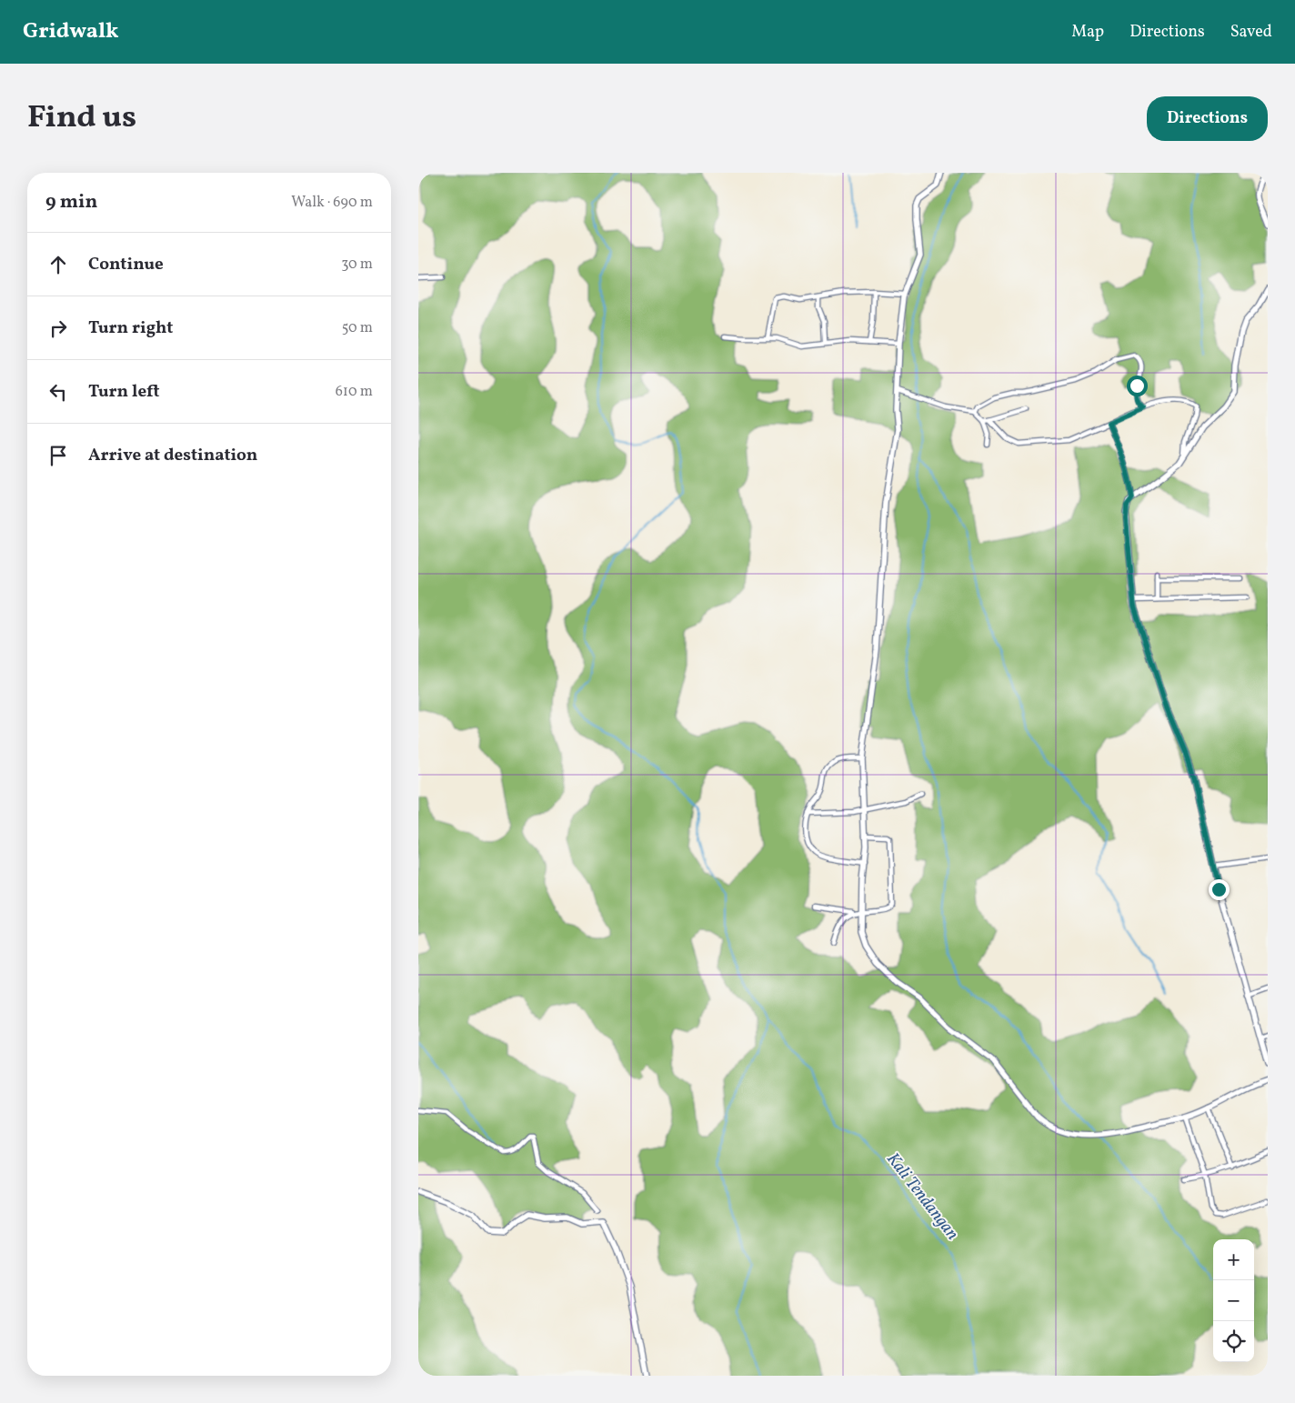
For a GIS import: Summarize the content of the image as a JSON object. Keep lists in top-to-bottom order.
{
  "water": ["Kali Tendangan"],
  "page": {
    "header": "Gridwalk",
    "nav": ["Map", "Directions", "Saved"],
    "title": "Find us",
    "buttons": "Directions",
    "heading": ["9 min", "Walk · 690 m"],
    "list": [
      ["Continue", "30 m"],
      ["Turn right", "50 m"],
      ["Turn left", "610 m"],
      "Arrive at destination"
    ],
    "map_buttons": ["+", "−"]
  }
}
